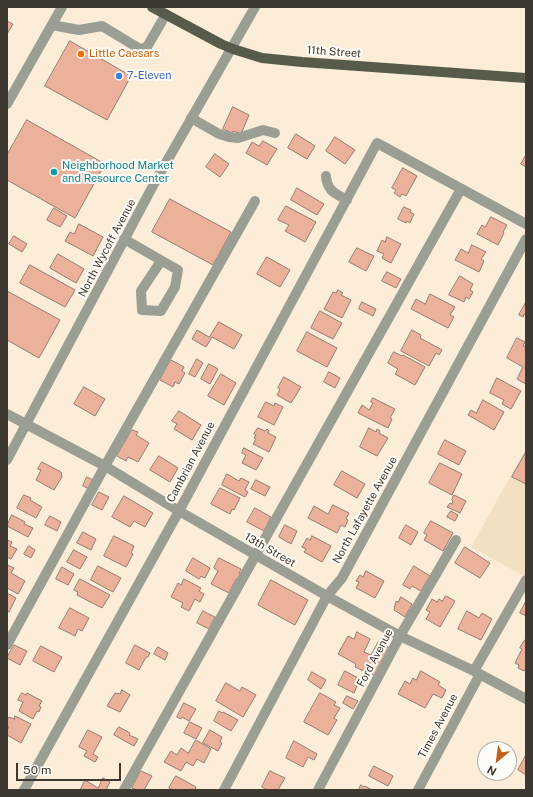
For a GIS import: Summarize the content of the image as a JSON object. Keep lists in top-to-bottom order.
{
  "streets": {
    "main road": ["11th Street"],
    "street": [
      "North Wycoff Avenue",
      "Cambrian Avenue",
      "North Lafayette Avenue",
      "13th Street",
      "Ford Avenue",
      "Times Avenue"
    ]
  },
  "crossings": [
    ["North Wycoff Avenue", "13th Street"],
    ["Cambrian Avenue", "13th Street"],
    ["North Lafayette Avenue", "13th Street"],
    ["13th Street", "Ford Avenue"],
    ["13th Street", "Times Avenue"]
  ],
  "places": ["Little Caesars", "7-Eleven", "Neighborhood Market and Resource Center"],
  "scale_bar": "50 m",
  "north": "bottom left"
}
